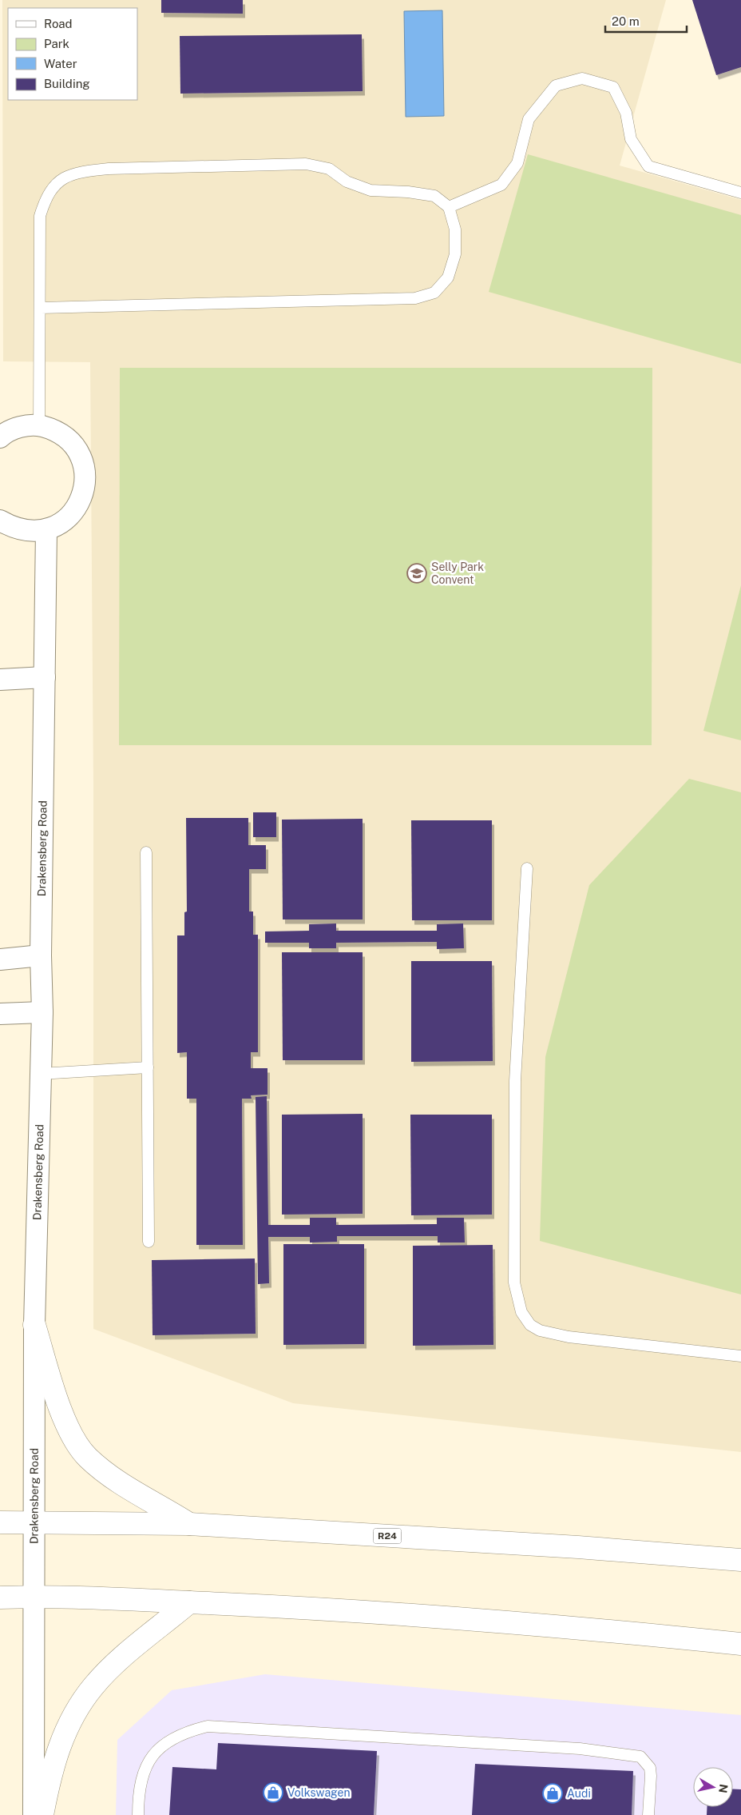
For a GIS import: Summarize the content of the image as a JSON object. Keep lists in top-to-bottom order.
{
  "streets": {
    "main road": ["R24"],
    "street": ["Drakensberg Road"]
  },
  "crossings": [
    ["Drakensberg Road", "R24"]
  ],
  "places": {
    "school or university": ["Selly Park Convent"],
    "shop": ["Volkswagen", "Audi"]
  },
  "legend": [
    "Road",
    "Park",
    "Water",
    "Building"
  ],
  "scale_bar": "20 m",
  "north": "right"
}
